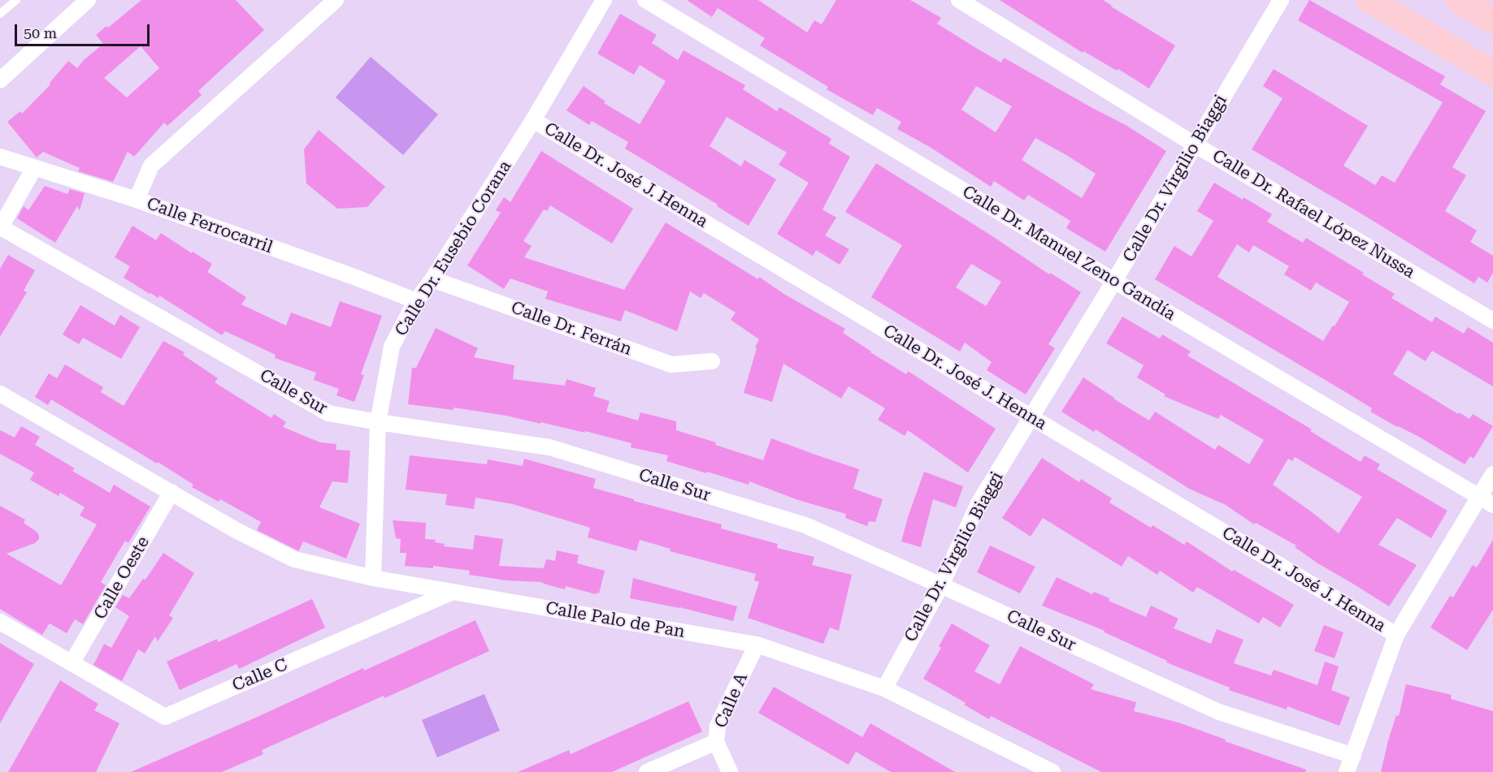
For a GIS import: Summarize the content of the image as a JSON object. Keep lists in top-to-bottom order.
{
  "streets": {
    "street": [
      "Calle Dr. José J. Henna",
      "Calle Dr. Virgilio Biaggi",
      "Calle Dr. Rafael López Nussa",
      "Calle Ferrocarril",
      "Calle Dr. Eusebio Corana",
      "Calle Dr. Manuel Zeno Gandía",
      "Calle Dr. Ferrán",
      "Calle Sur",
      "Calle Oeste",
      "Calle Palo de Pan",
      "Calle C",
      "Calle A"
    ]
  },
  "crossings": [
    ["Calle Dr. José J. Henna", "Calle Dr. Virgilio Biaggi"],
    ["Calle Dr. José J. Henna", "Calle Dr. Eusebio Corana"],
    ["Calle Dr. Virgilio Biaggi", "Calle Dr. Rafael López Nussa"],
    ["Calle Dr. Virgilio Biaggi", "Calle Dr. Manuel Zeno Gandía"],
    ["Calle Dr. Virgilio Biaggi", "Calle Sur"],
    ["Calle Dr. Virgilio Biaggi", "Calle Palo de Pan"],
    ["Calle Ferrocarril", "Calle Dr. Eusebio Corana"],
    ["Calle Dr. Eusebio Corana", "Calle Dr. Ferrán"],
    ["Calle Dr. Eusebio Corana", "Calle Sur"],
    ["Calle Dr. Eusebio Corana", "Calle Palo de Pan"],
    ["Calle Oeste", "Calle Palo de Pan"],
    ["Calle Oeste", "Calle C"],
    ["Calle Palo de Pan", "Calle C"],
    ["Calle Palo de Pan", "Calle A"]
  ],
  "scale_bar": "50 m"
}
